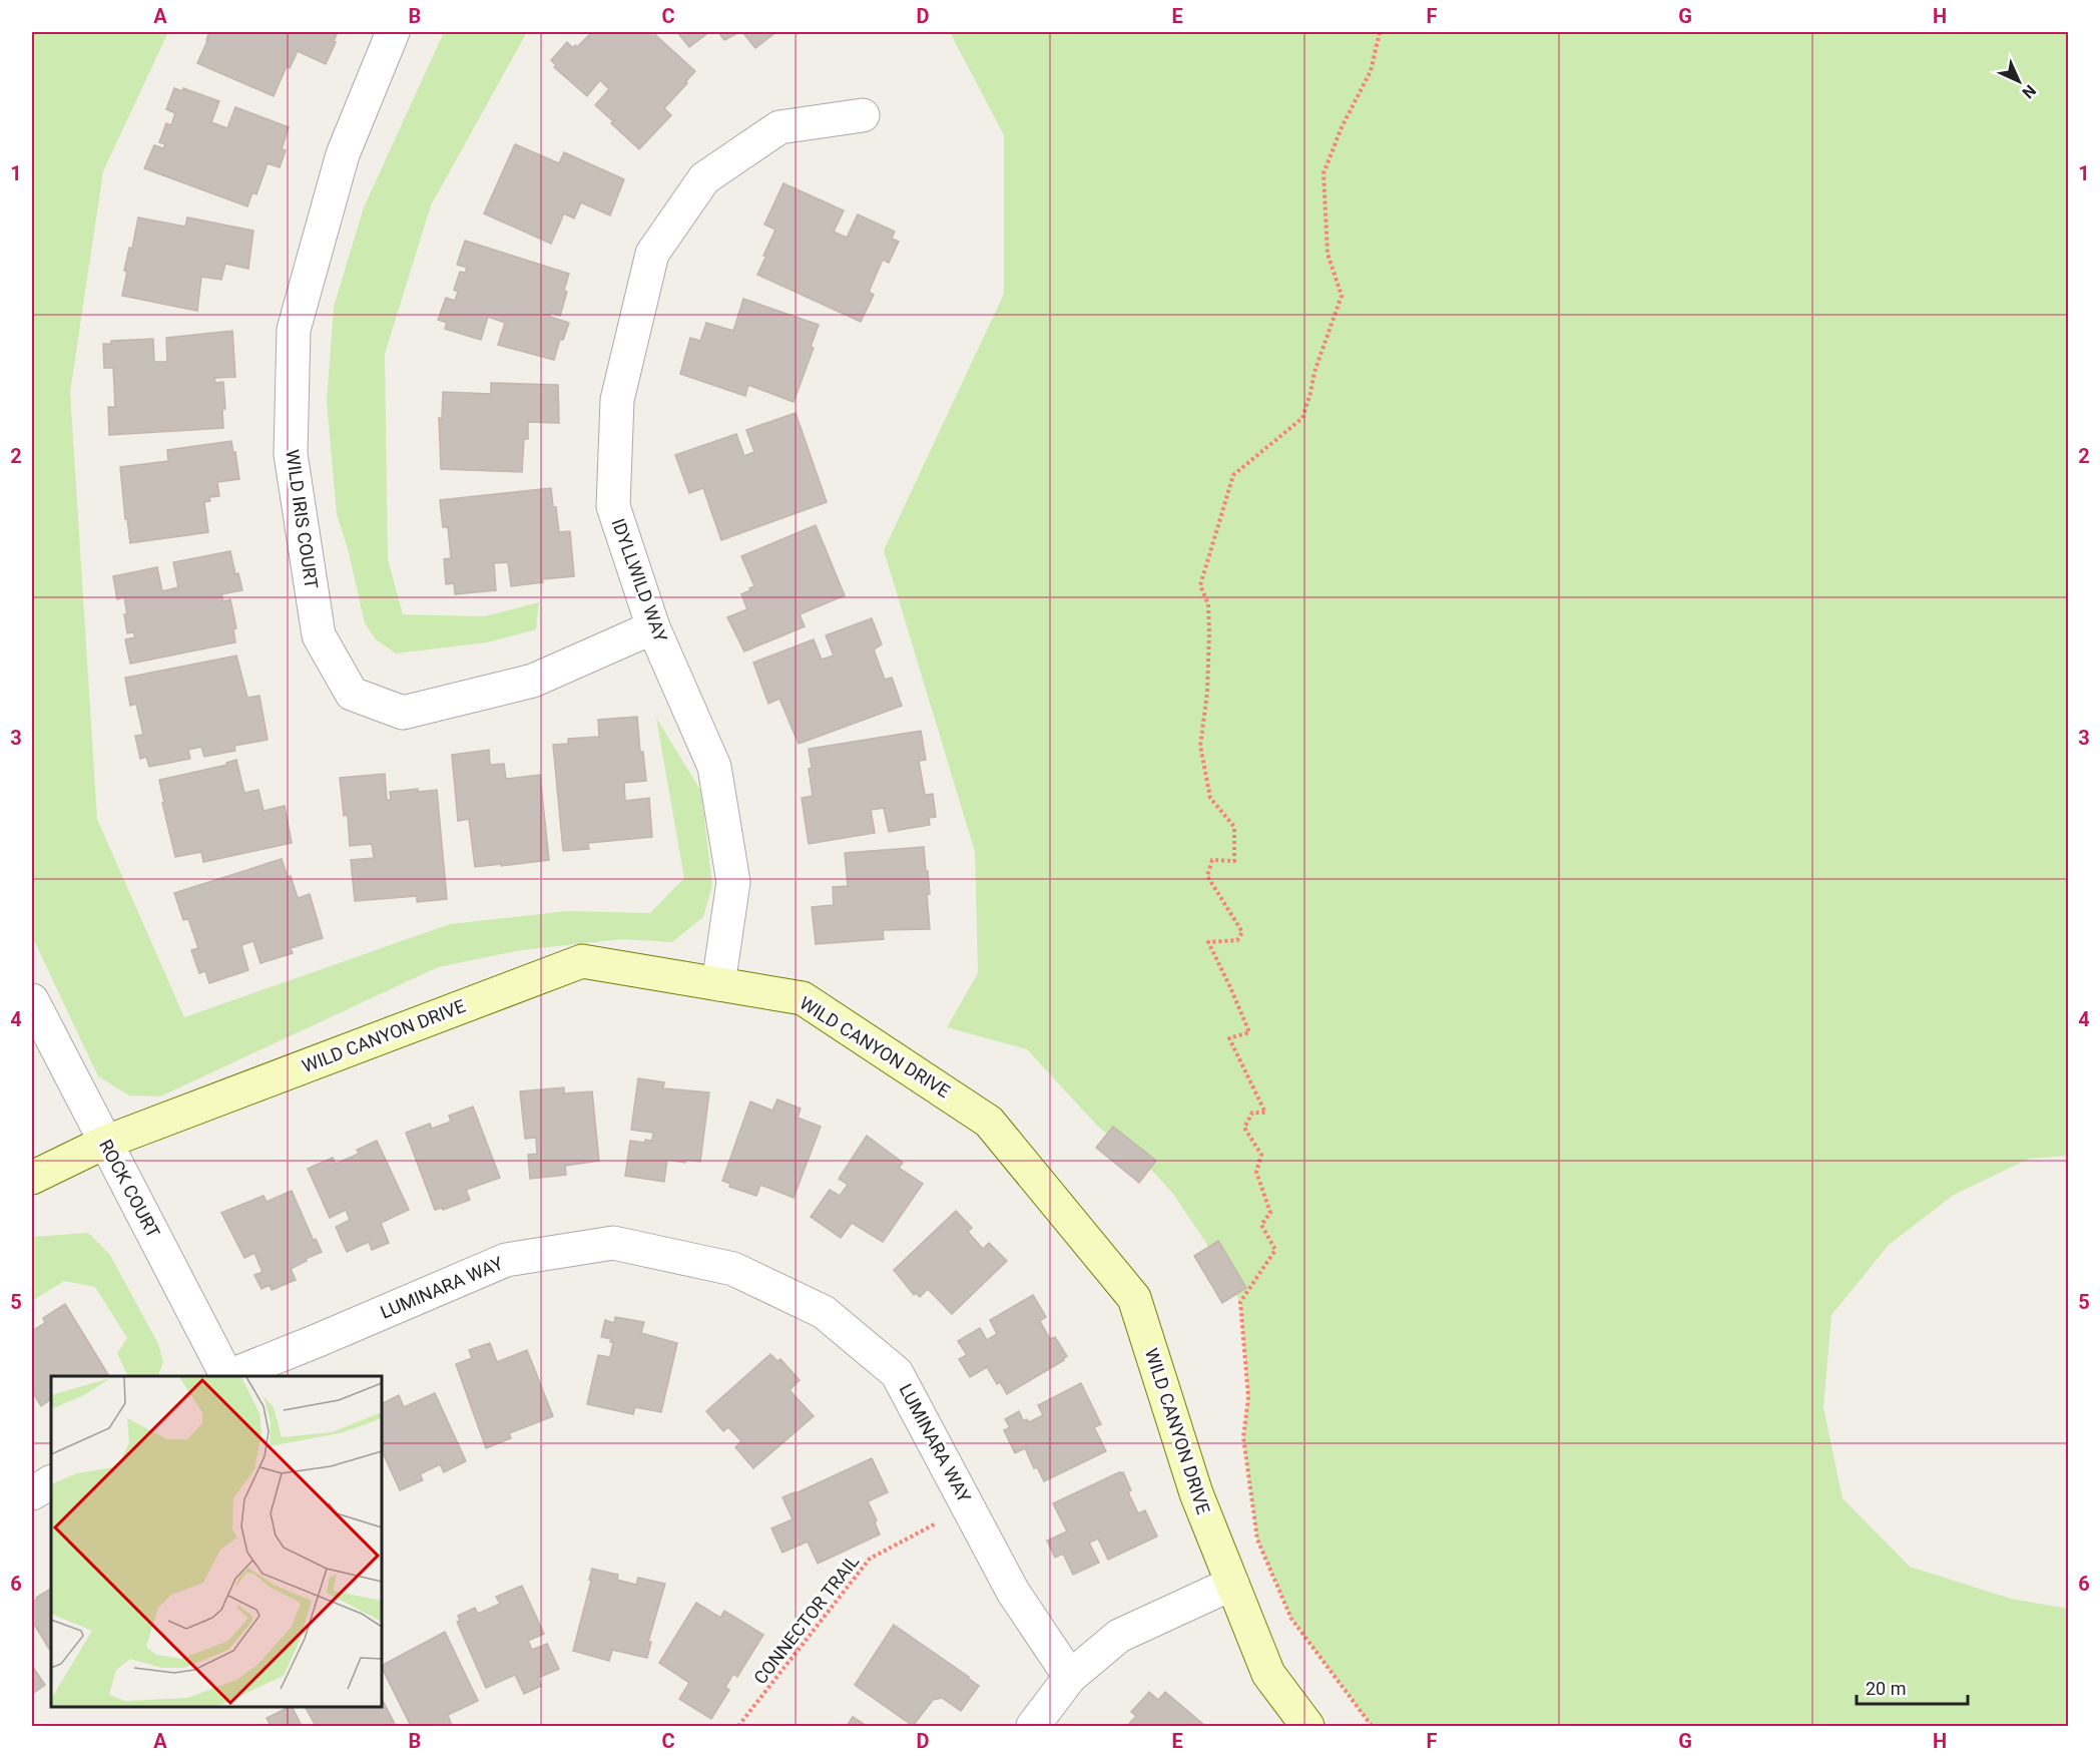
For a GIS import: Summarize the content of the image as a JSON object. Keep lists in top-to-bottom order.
{
  "streets": {
    "street": [
      "WILD IRIS COURT",
      "IDYLLWILD WAY",
      "WILD CANYON DRIVE",
      "ROCK COURT",
      "LUMINARA WAY"
    ],
    "path": ["CONNECTOR TRAIL"]
  },
  "crossings": [
    ["WILD IRIS COURT", "IDYLLWILD WAY"],
    ["IDYLLWILD WAY", "WILD CANYON DRIVE"],
    ["WILD CANYON DRIVE", "ROCK COURT"],
    ["LUMINARA WAY", "CONNECTOR TRAIL"]
  ],
  "scale_bar": "20 m",
  "north": "bottom right",
  "grid": {
    "columns": [
      "A",
      "B",
      "C",
      "D",
      "E",
      "F",
      "G",
      "H"
    ],
    "rows": [
      "1",
      "2",
      "3",
      "4",
      "5",
      "6"
    ]
  }
}
